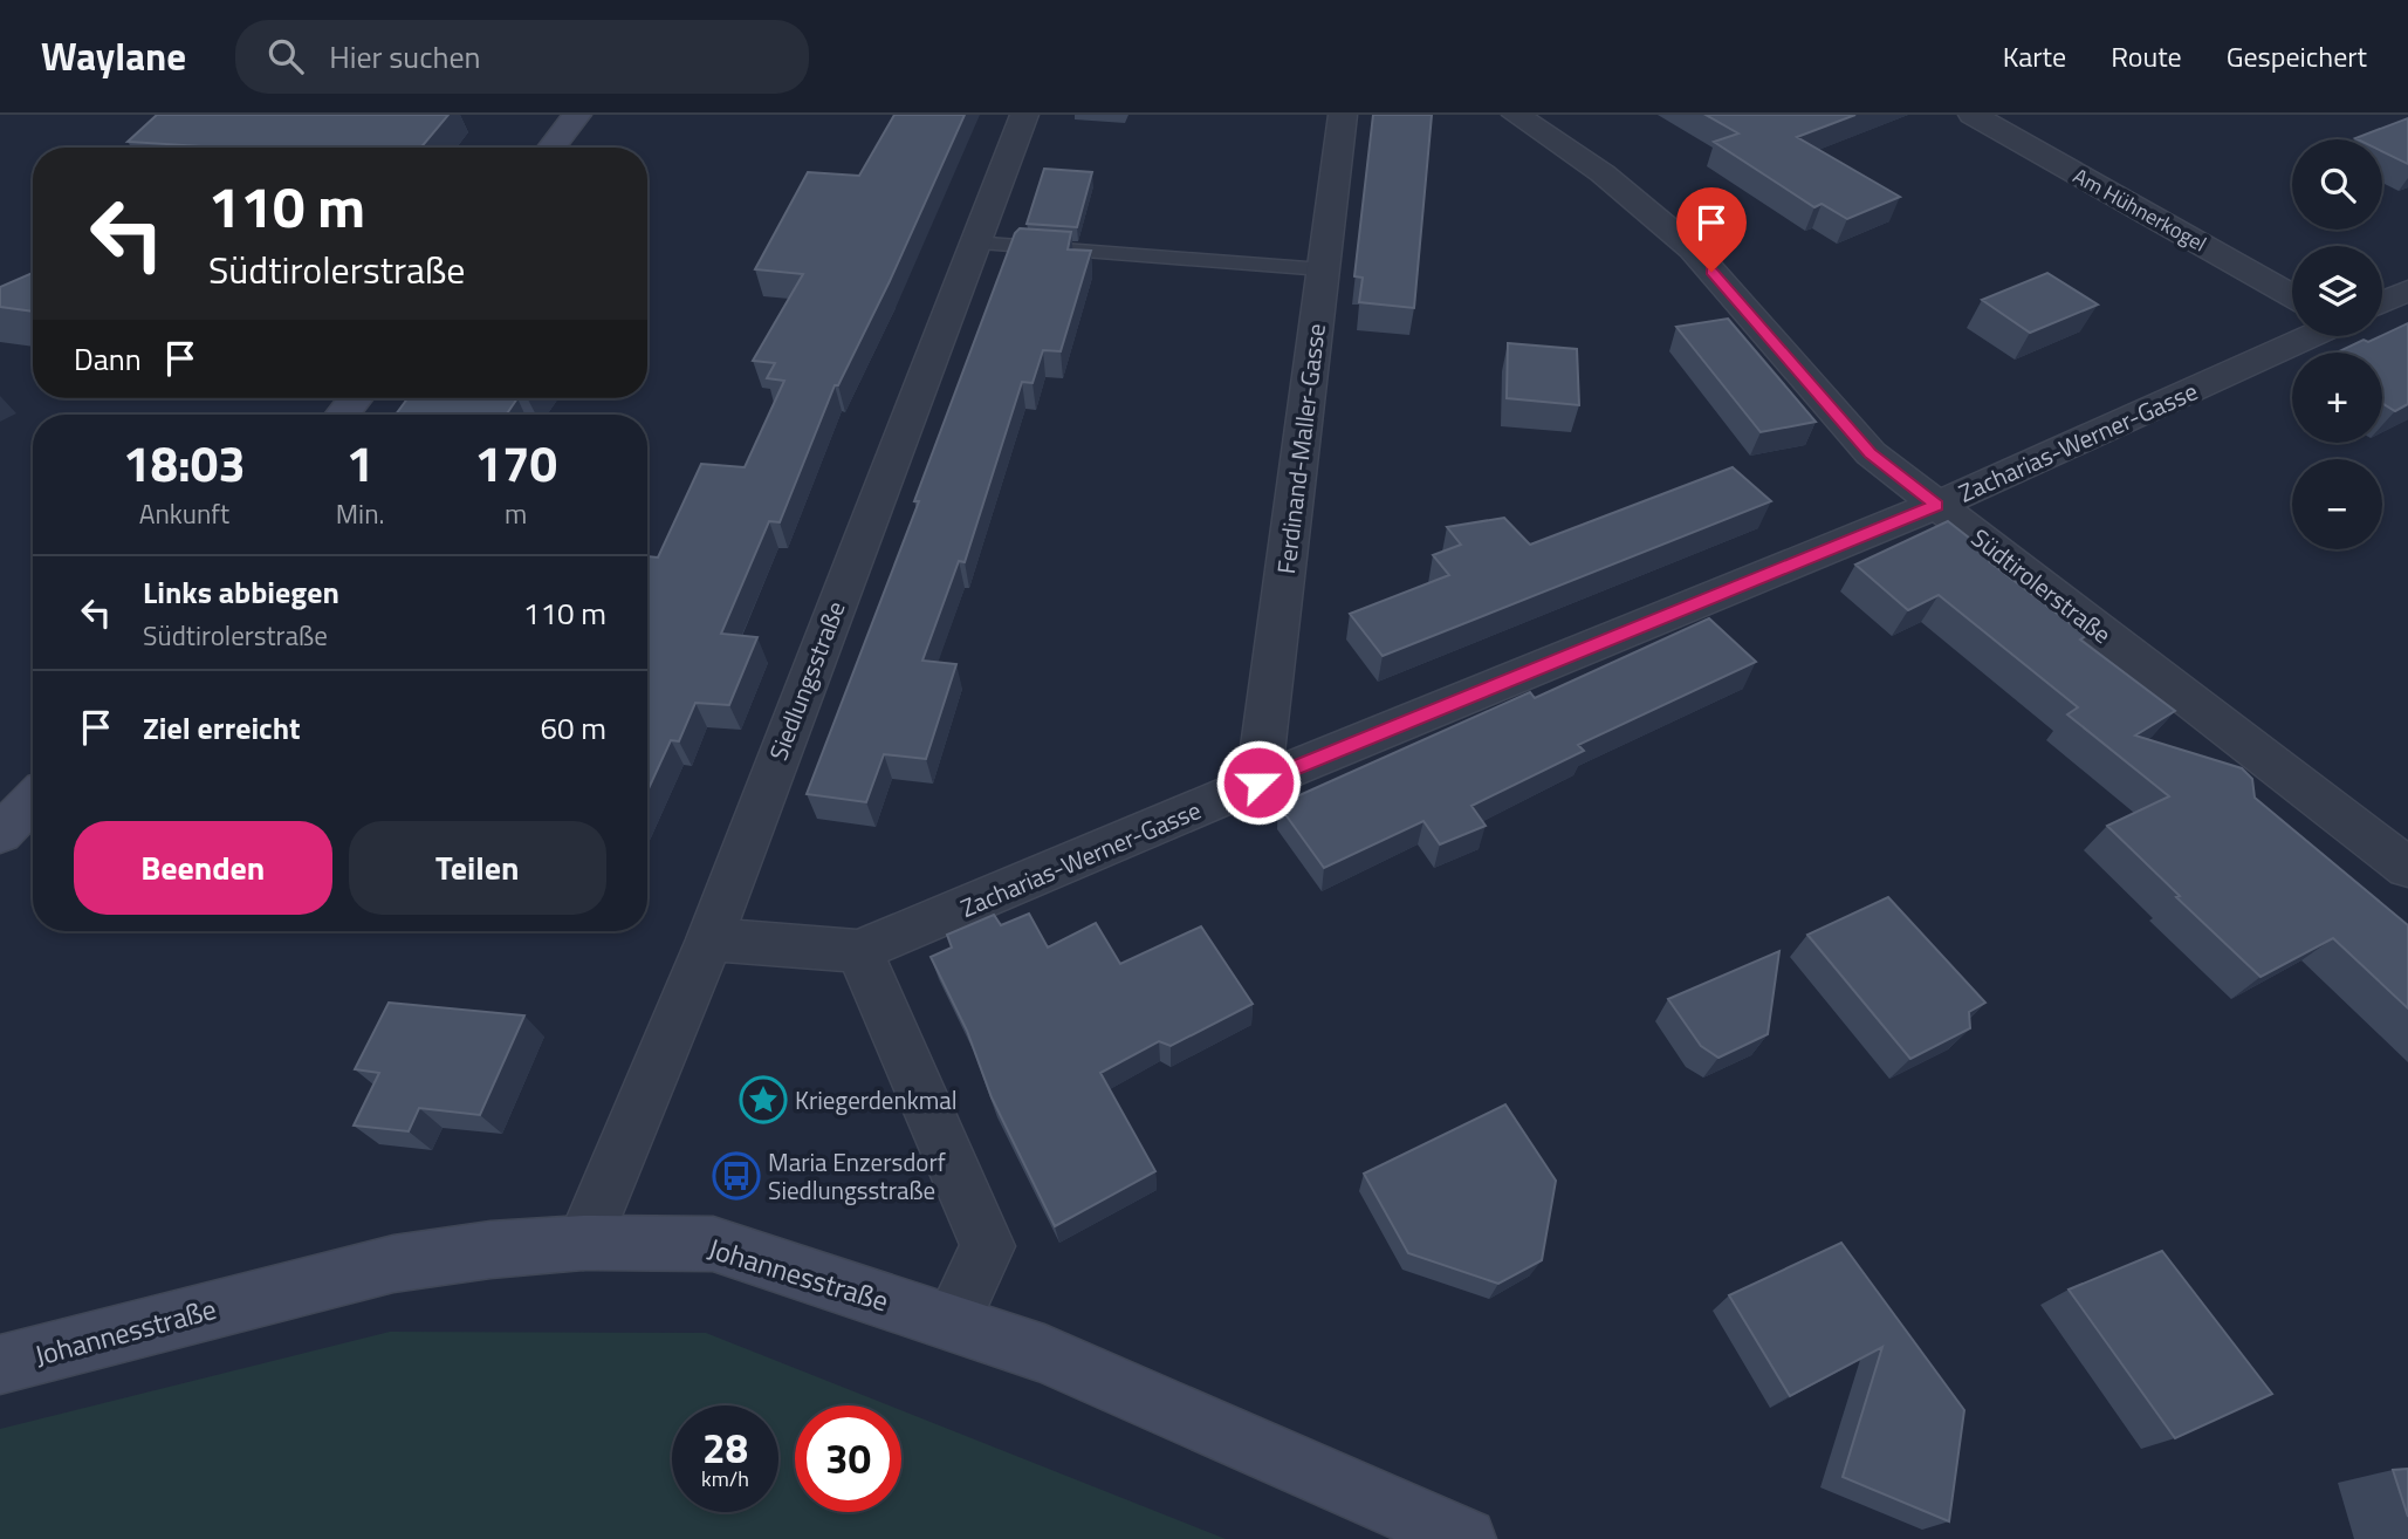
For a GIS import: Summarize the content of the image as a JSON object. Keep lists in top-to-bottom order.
{
  "streets": {
    "main road": ["Johannesstraße"],
    "street": [
      "Am Hühnerkogel",
      "Zacharias-Werner-Gasse",
      "Ferdinand-Maller-Gasse",
      "Südtirolerstraße",
      "Siedlungsstraße"
    ]
  },
  "crossings": [
    ["Zacharias-Werner-Gasse", "Ferdinand-Maller-Gasse"],
    ["Zacharias-Werner-Gasse", "Südtirolerstraße"],
    ["Zacharias-Werner-Gasse", "Siedlungsstraße"],
    ["Siedlungsstraße", "Johannesstraße"]
  ],
  "places": {
    "place": ["Kriegerdenkmal"],
    "bus stop": ["Maria Enzersdorf Siedlungsstraße"]
  },
  "page": {
    "header": "Waylane",
    "search": "Hier suchen",
    "nav": ["Karte", "Route", "Gespeichert"],
    "map_buttons": ["+", "−"],
    "turn": ["110 m", "Südtirolerstraße"],
    "then": "Dann",
    "eta": [
      "18:03",
      "Ankunft",
      "1",
      "Min.",
      "170",
      "m"
    ],
    "list": [
      {
        "name": "Links abbiegen",
        "note": "Südtirolerstraße",
        "value": "110 m"
      },
      {
        "name": "Ziel erreicht",
        "value": "60 m"
      }
    ],
    "buttons": ["Beenden", "Teilen"],
    "speed": "28 km/h",
    "limit": "30"
  }
}
